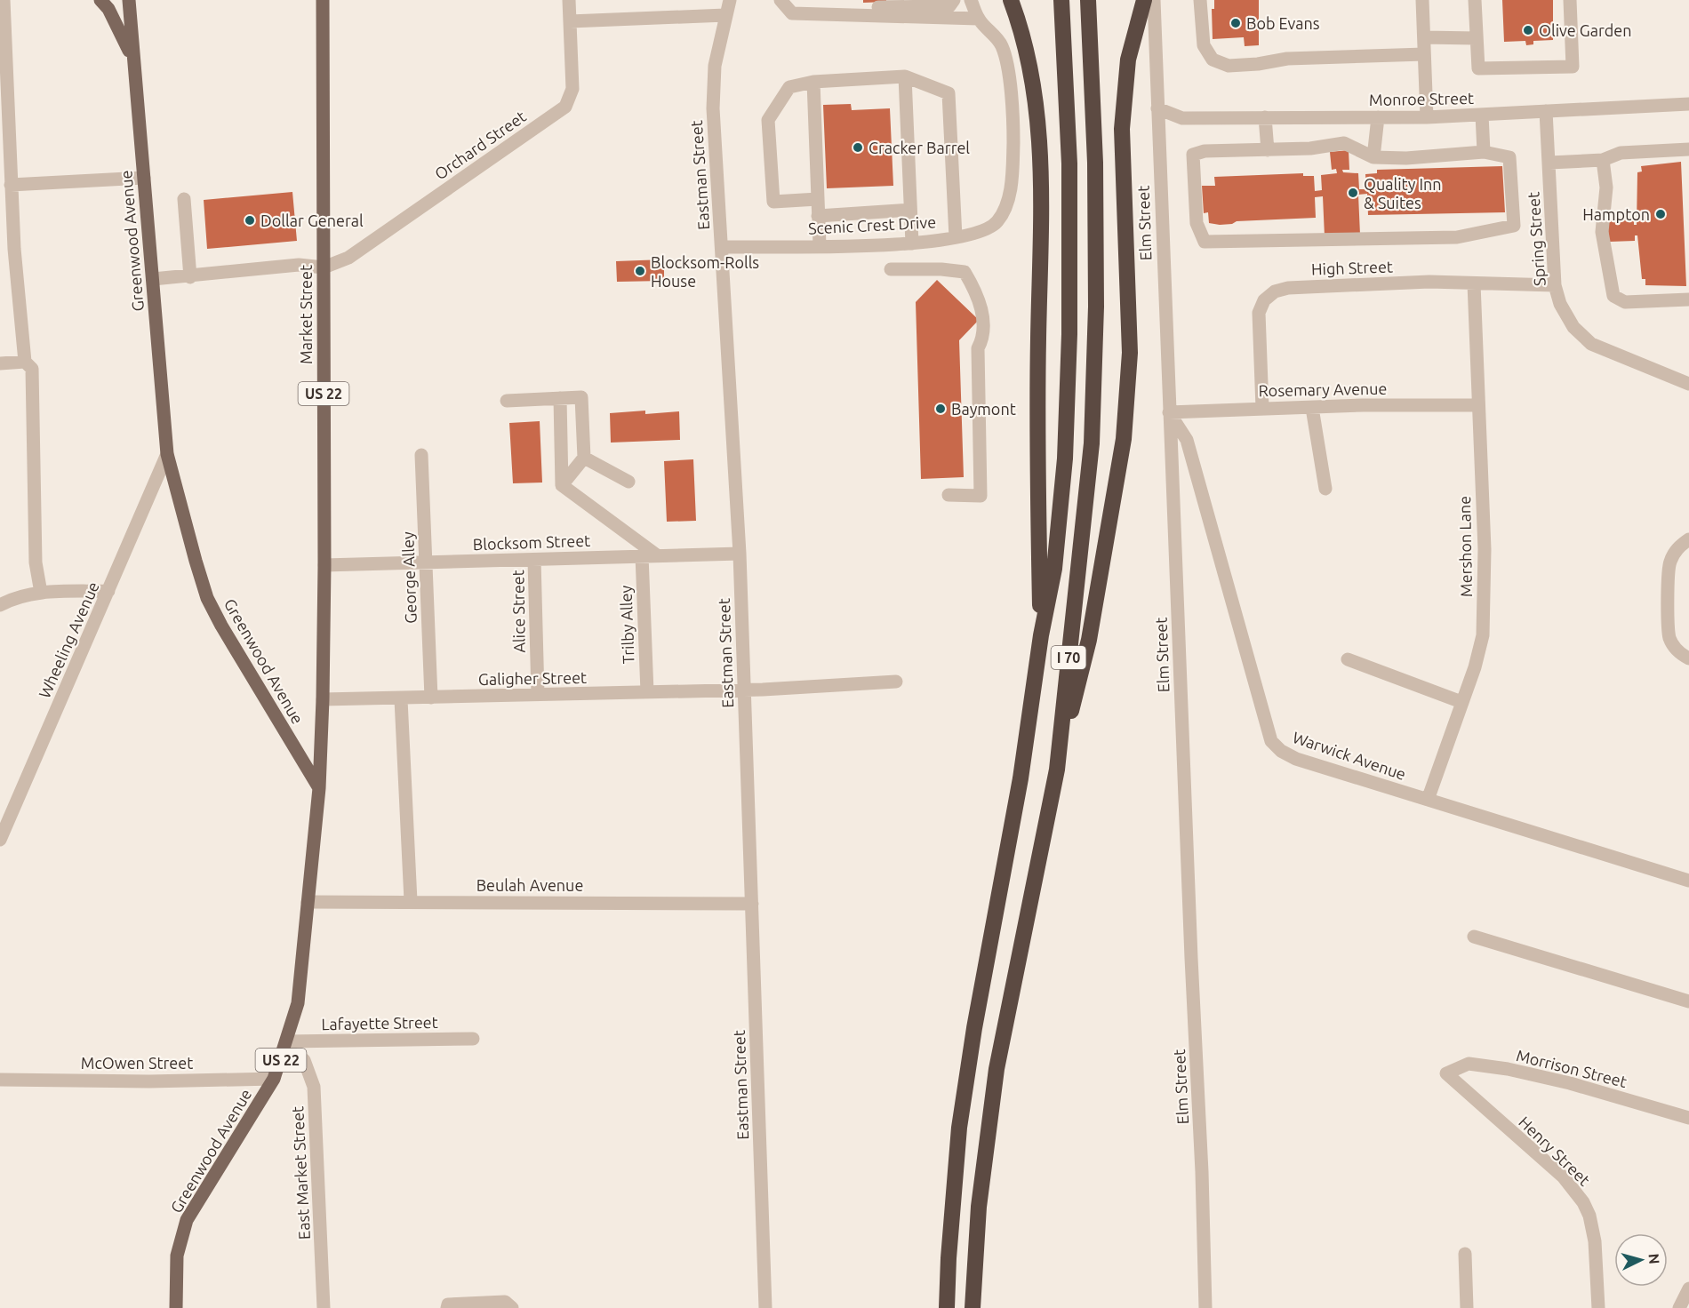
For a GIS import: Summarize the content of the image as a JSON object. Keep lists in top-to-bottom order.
{
  "streets": {
    "highway": ["I 70"],
    "main road": ["Greenwood Avenue", "Market Street", "US 22"],
    "street": [
      "Monroe Street",
      "Orchard Street",
      "Eastman Street",
      "Elm Street",
      "Scenic Crest Drive",
      "Spring Street",
      "High Street",
      "Rosemary Avenue",
      "Blocksom Street",
      "Mershon Lane",
      "George Alley",
      "Alice Street",
      "Trilby Alley",
      "Wheeling Avenue",
      "Galigher Street",
      "Warwick Avenue",
      "Beulah Avenue",
      "Lafayette Street",
      "McOwen Street",
      "Morrison Street",
      "Henry Street",
      "East Market Street"
    ]
  },
  "crossings": [
    ["Monroe Street", "Elm Street"],
    ["Monroe Street", "Spring Street"],
    ["Orchard Street", "Market Street"],
    ["Eastman Street", "Scenic Crest Drive"],
    ["Eastman Street", "Blocksom Street"],
    ["Eastman Street", "Galigher Street"],
    ["Eastman Street", "Beulah Avenue"],
    ["Elm Street", "Rosemary Avenue"],
    ["Elm Street", "Warwick Avenue"],
    ["Spring Street", "High Street"],
    ["Greenwood Avenue", "Market Street"],
    ["Greenwood Avenue", "Wheeling Avenue"],
    ["Greenwood Avenue", "Beulah Avenue"],
    ["Greenwood Avenue", "Lafayette Street"],
    ["Greenwood Avenue", "McOwen Street"],
    ["Greenwood Avenue", "East Market Street"],
    ["High Street", "Rosemary Avenue"],
    ["High Street", "Mershon Lane"],
    ["Market Street", "Blocksom Street"],
    ["Market Street", "Galigher Street"],
    ["Rosemary Avenue", "Mershon Lane"],
    ["Rosemary Avenue", "Warwick Avenue"],
    ["Blocksom Street", "George Alley"],
    ["Blocksom Street", "Alice Street"],
    ["Blocksom Street", "Trilby Alley"],
    ["Mershon Lane", "Warwick Avenue"],
    ["George Alley", "Galigher Street"],
    ["Alice Street", "Galigher Street"],
    ["Trilby Alley", "Galigher Street"],
    ["Lafayette Street", "East Market Street"],
    ["Morrison Street", "Henry Street"]
  ],
  "places": [
    "Bob Evans",
    "Olive Garden",
    "Cracker Barrel",
    "Quality Inn & Suites",
    "Hampton",
    "Dollar General",
    "Blocksom-Rolls House",
    "Baymont"
  ],
  "north": "right"
}
